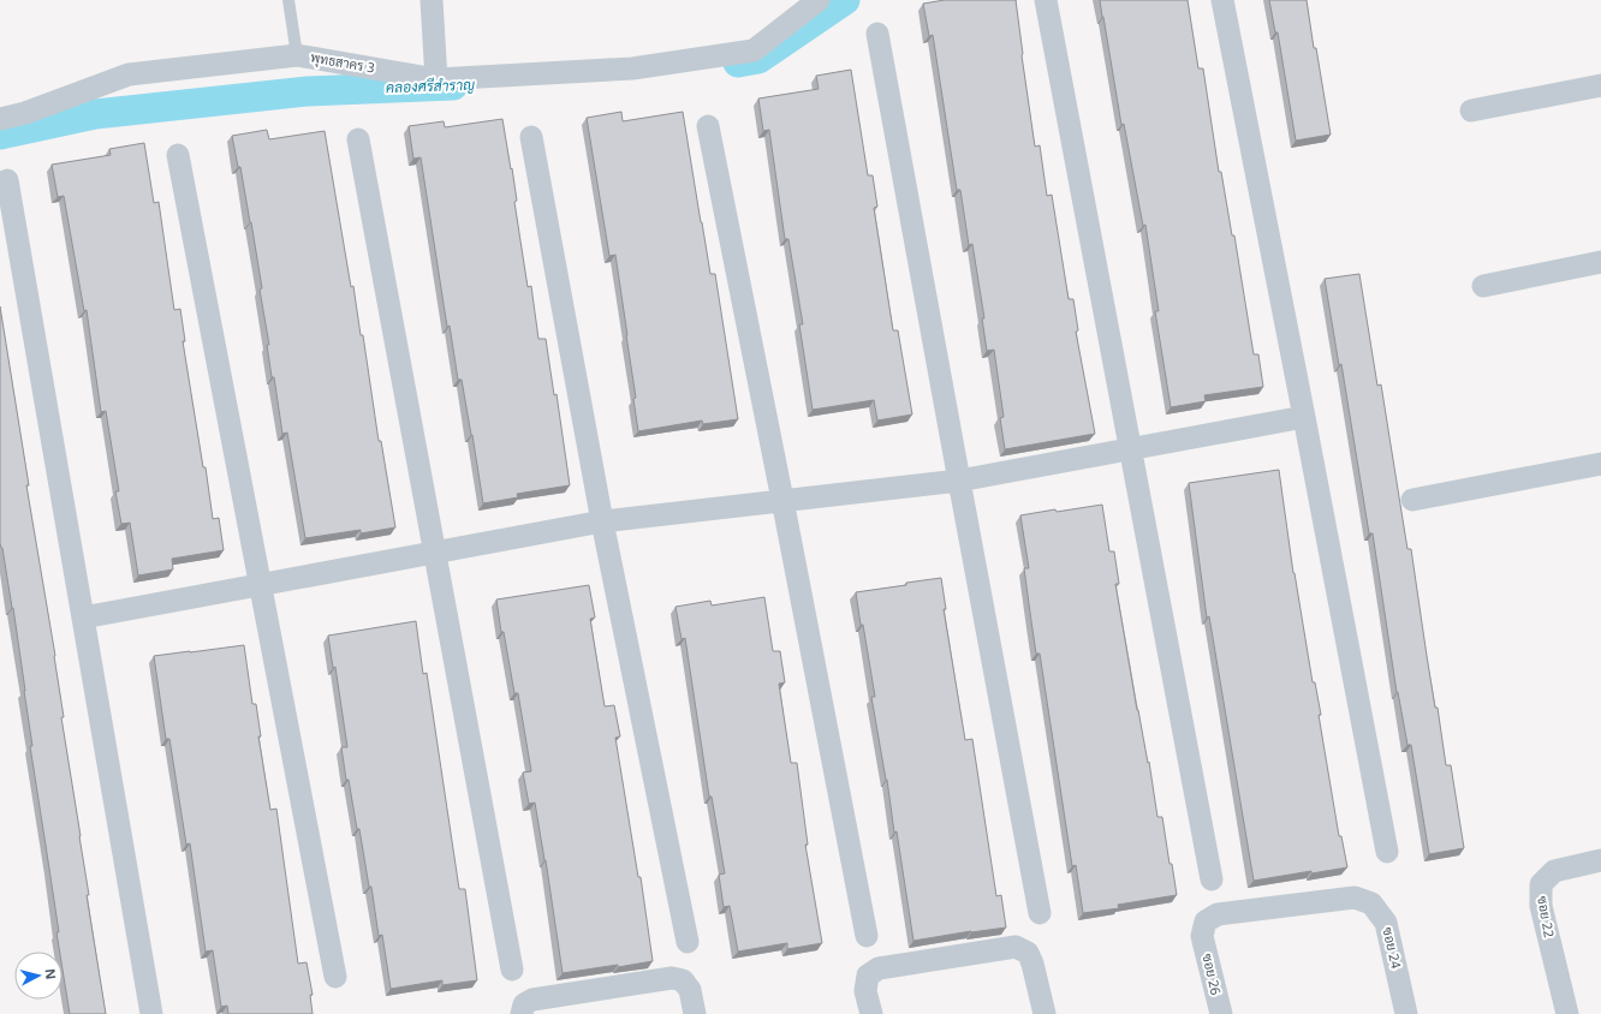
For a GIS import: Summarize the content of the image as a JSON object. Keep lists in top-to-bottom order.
{
  "streets": {
    "street": [
      "พุทธสาคร 3",
      "ซอย 22",
      "ซอย 24",
      "ซอย 26"
    ]
  },
  "crossings": [
    ["ซอย 24", "ซอย 26"]
  ],
  "water": ["คลองศรีสำราญ"],
  "north": "right"
}
